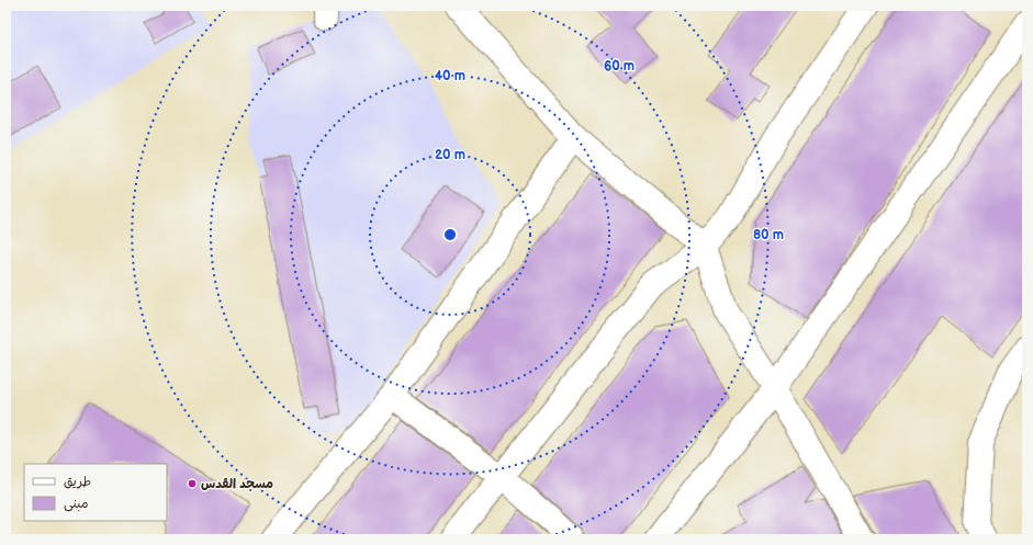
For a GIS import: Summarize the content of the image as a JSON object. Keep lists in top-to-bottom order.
{
  "places": ["مسجد القدس"],
  "legend": ["طريق", "مبنى"],
  "rings": [
    "60 m",
    "40 m",
    "20 m",
    "80 m"
  ]
}
